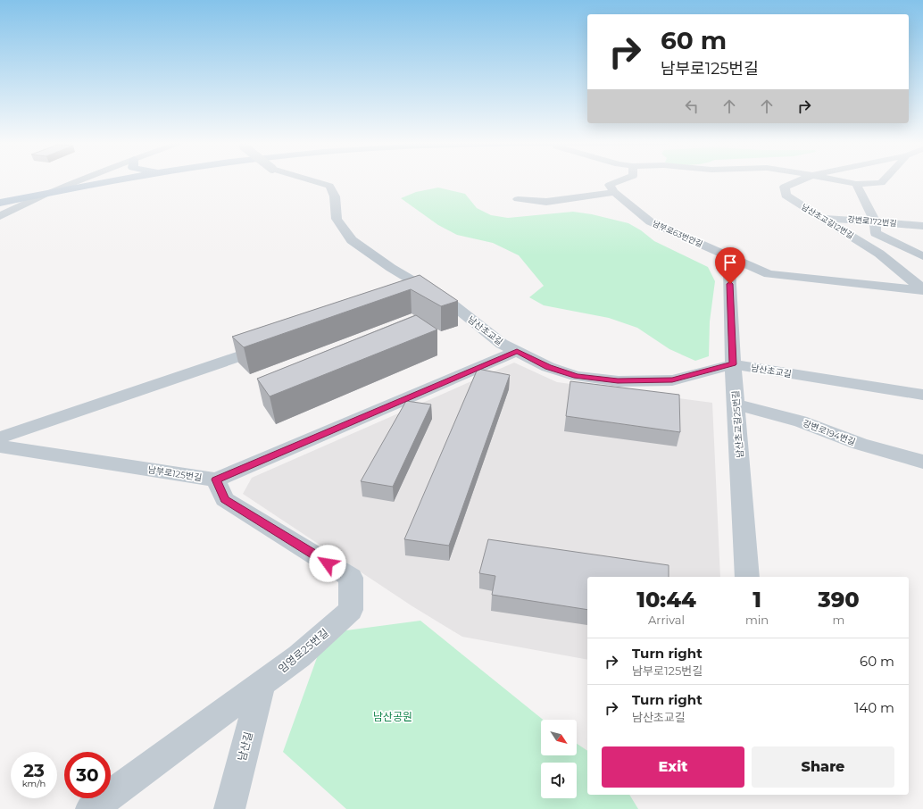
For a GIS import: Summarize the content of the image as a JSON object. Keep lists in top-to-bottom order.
{
  "streets": {
    "street": [
      "남산초교길12번길",
      "강변로172번길",
      "남부로63번안길",
      "남산초교길",
      "남산초교길25번길",
      "강변로194번길",
      "남부로125번길",
      "임영로25번길",
      "남산길"
    ]
  },
  "crossings": [
    ["남산초교길12번길", "강변로172번길"],
    ["남산초교길", "남산초교길25번길"],
    ["남산초교길25번길", "강변로194번길"],
    ["남부로125번길", "임영로25번길"],
    ["임영로25번길", "남산길"]
  ],
  "parks": ["남산공원"],
  "north": "bottom right",
  "page": {
    "turn": ["60 m", "남부로125번길"],
    "eta": [
      "10:44",
      "Arrival",
      "1",
      "min",
      "390",
      "m"
    ],
    "list": [
      {
        "name": "Turn right",
        "note": "남부로125번길",
        "value": "60 m"
      },
      {
        "name": "Turn right",
        "note": "남산초교길",
        "value": "140 m"
      }
    ],
    "buttons": ["Exit", "Share"],
    "speed": "23 km/h",
    "limit": "30"
  }
}
